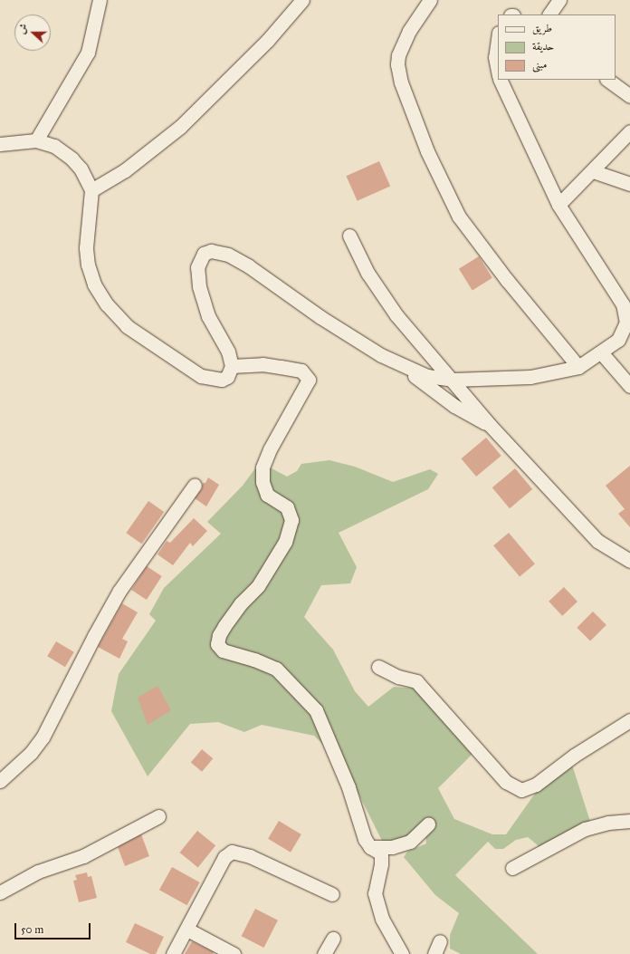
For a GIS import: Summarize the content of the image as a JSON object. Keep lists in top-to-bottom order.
{
  "legend": ["طريق", "حديقة", "مبنى"],
  "scale_bar": "50 m",
  "north": "left"
}
